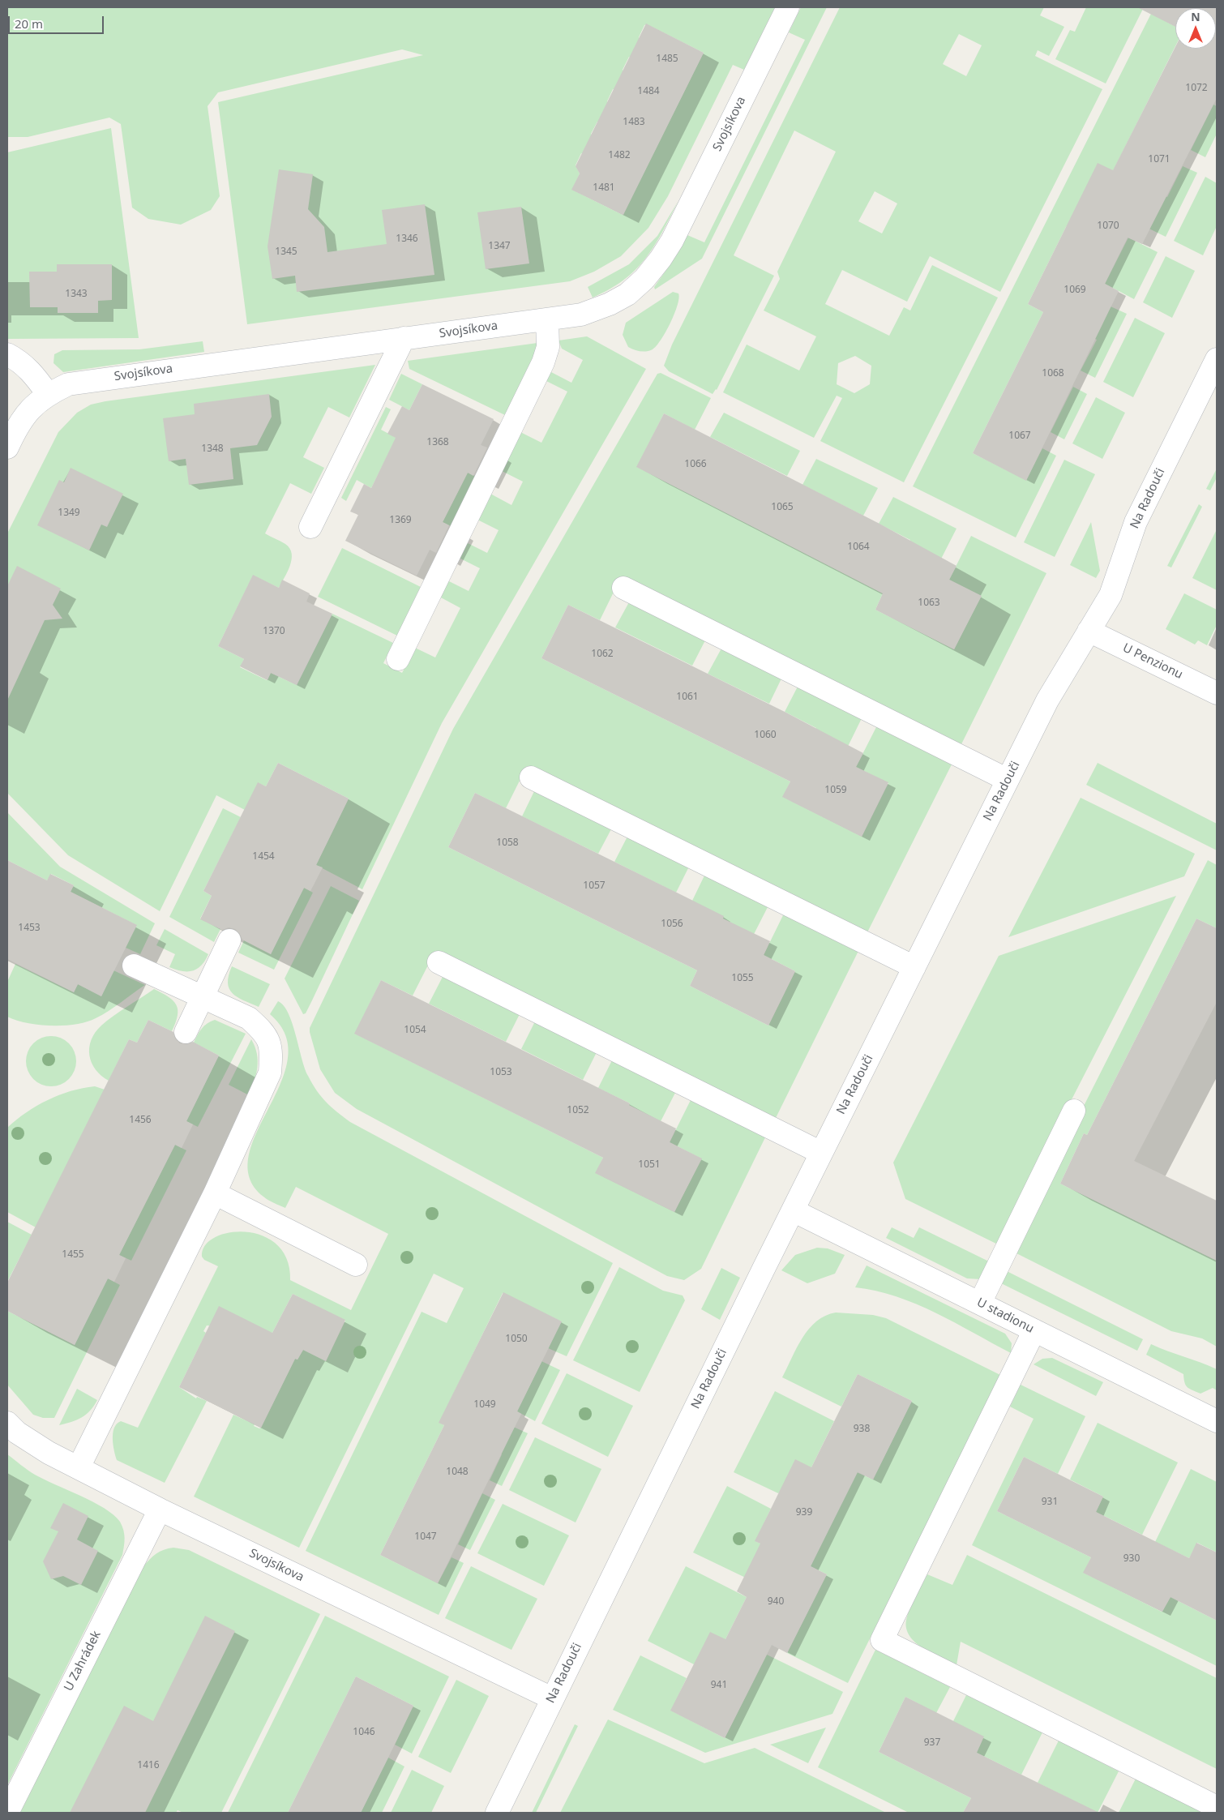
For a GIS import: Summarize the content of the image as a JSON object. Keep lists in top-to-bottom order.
{
  "streets": {
    "street": [
      "Svojsíkova",
      "Na Radouči",
      "U Penzionu",
      "U stadionu",
      "U Zahrádek"
    ]
  },
  "crossings": [
    ["Svojsíkova", "Na Radouči"],
    ["Svojsíkova", "U Zahrádek"],
    ["Na Radouči", "U Penzionu"],
    ["Na Radouči", "U stadionu"]
  ],
  "house_numbers": [
    "1485",
    "1072",
    "1484",
    "1483",
    "1482",
    "1071",
    "1481",
    "1070",
    "1346",
    "1347",
    "1345",
    "1069",
    "1343",
    "1068",
    "1067",
    "1368",
    "1348",
    "1066",
    "1065",
    "1349",
    "1369",
    "1064",
    "1063",
    "1370",
    "1062",
    "1061",
    "1060",
    "1059",
    "1058",
    "1454",
    "1057",
    "1056",
    "1453",
    "1055",
    "1054",
    "1053",
    "1052",
    "1456",
    "1051",
    "1455",
    "1050",
    "1049",
    "938",
    "1048",
    "931",
    "939",
    "1047",
    "930",
    "940",
    "941",
    "1046",
    "937",
    "1416"
  ],
  "scale_bar": "20 m",
  "north": "top"
}
